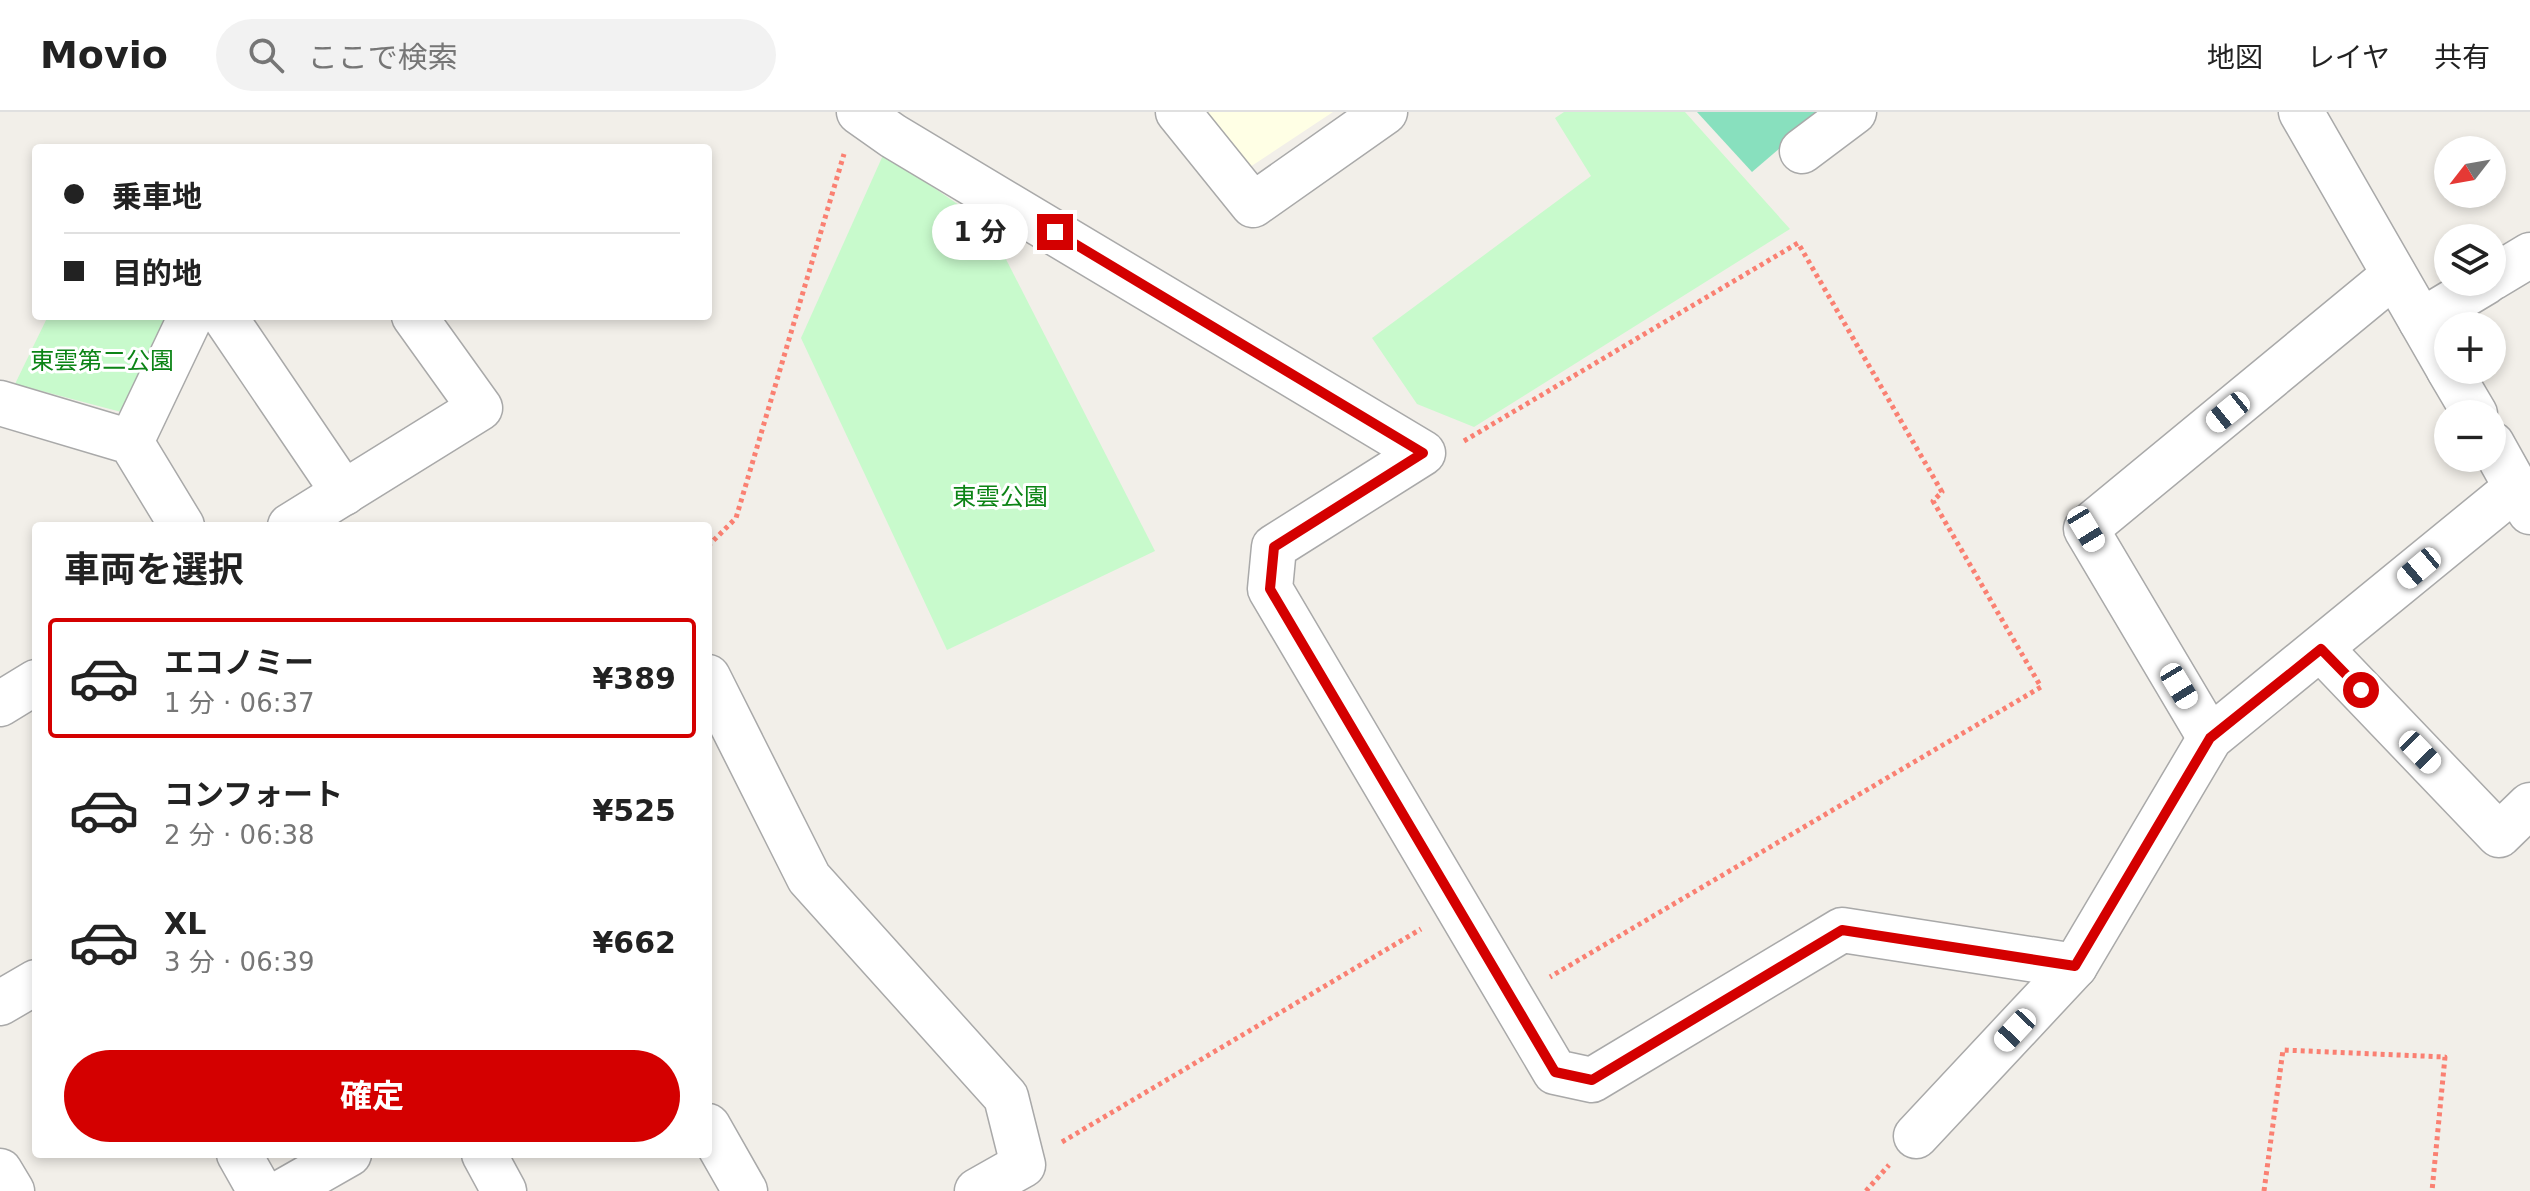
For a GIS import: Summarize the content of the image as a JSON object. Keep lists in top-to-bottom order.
{
  "parks": ["東雲第二公園", "東雲公園"],
  "north": "bottom left",
  "page": {
    "header": "Movio",
    "search": "ここで検索",
    "nav": ["地図", "レイヤ", "共有"],
    "map_buttons": ["+", "−"],
    "banner": ["乗車地", "目的地"],
    "bubble": "1 分",
    "heading": "車両を選択",
    "list": [
      {
        "name": "エコノミー",
        "note": "1 分 · 06:37",
        "value": "¥389"
      },
      {
        "name": "コンフォート",
        "note": "2 分 · 06:38",
        "value": "¥525"
      },
      {
        "name": "XL",
        "note": "3 分 · 06:39",
        "value": "¥662"
      }
    ],
    "buttons": "確定"
  }
}
